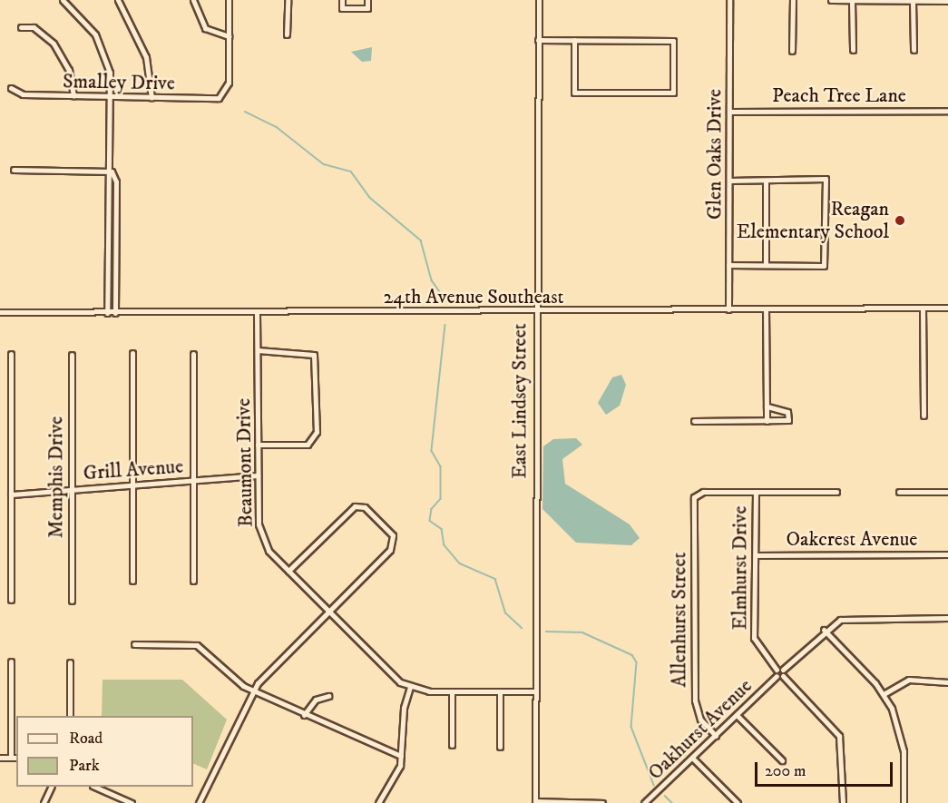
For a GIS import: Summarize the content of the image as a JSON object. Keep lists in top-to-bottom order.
{
  "streets": {
    "street": [
      "Smalley Drive",
      "Peach Tree Lane",
      "Glen Oaks Drive",
      "24th Avenue Southeast",
      "East Lindsey Street",
      "Beaumont Drive",
      "Grill Avenue",
      "Memphis Drive",
      "Oakcrest Avenue",
      "Elmhurst Drive",
      "Allenhurst Street",
      "Oakhurst Avenue"
    ]
  },
  "crossings": [
    ["Peach Tree Lane", "Glen Oaks Drive"],
    ["Glen Oaks Drive", "24th Avenue Southeast"],
    ["24th Avenue Southeast", "East Lindsey Street"],
    ["24th Avenue Southeast", "Beaumont Drive"],
    ["Beaumont Drive", "Grill Avenue"],
    ["Grill Avenue", "Memphis Drive"],
    ["Oakcrest Avenue", "Elmhurst Drive"],
    ["Elmhurst Drive", "Allenhurst Street"],
    ["Allenhurst Street", "Oakhurst Avenue"]
  ],
  "places": ["Reagan Elementary School"],
  "legend": ["Road", "Park"],
  "scale_bar": "200 m"
}
